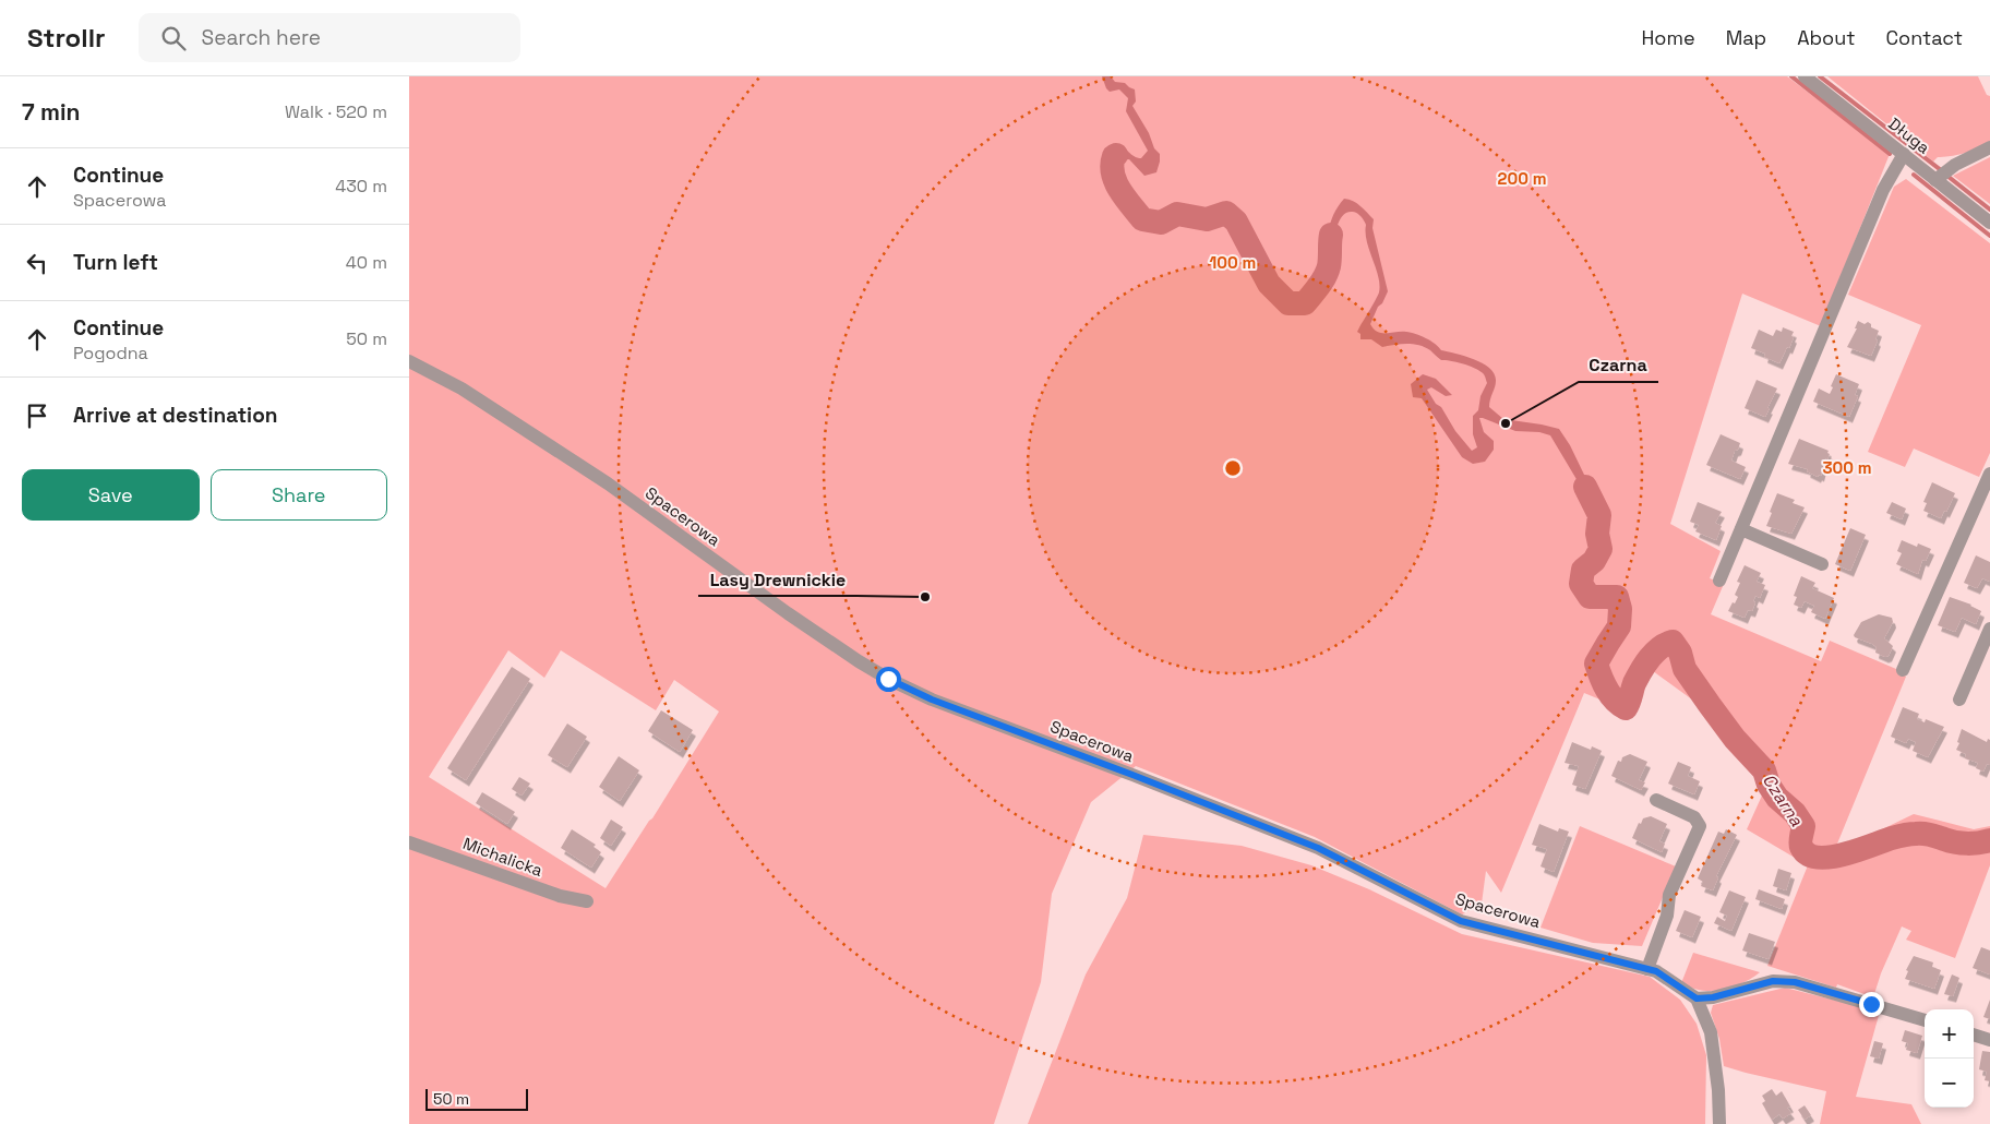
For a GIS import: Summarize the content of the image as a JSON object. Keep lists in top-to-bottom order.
{
  "streets": {
    "street": ["Długa", "Spacerowa", "Michalicka"]
  },
  "water": ["Czarna"],
  "places": ["Czarna", "Lasy Drewnickie"],
  "scale_bar": "50 m",
  "page": {
    "header": "Strollr",
    "search": "Search here",
    "nav": [
      "Home",
      "Map",
      "About",
      "Contact"
    ],
    "heading": ["7 min", "Walk · 520 m"],
    "list": [
      ["Continue", "Spacerowa", "430 m"],
      ["Turn left", "40 m"],
      ["Continue", "Pogodna", "50 m"],
      "Arrive at destination"
    ],
    "buttons": ["Save", "Share"],
    "map_buttons": ["+", "−"],
    "scale": "50 m"
  },
  "rings": ["200 m", "100 m", "300 m"]
}
